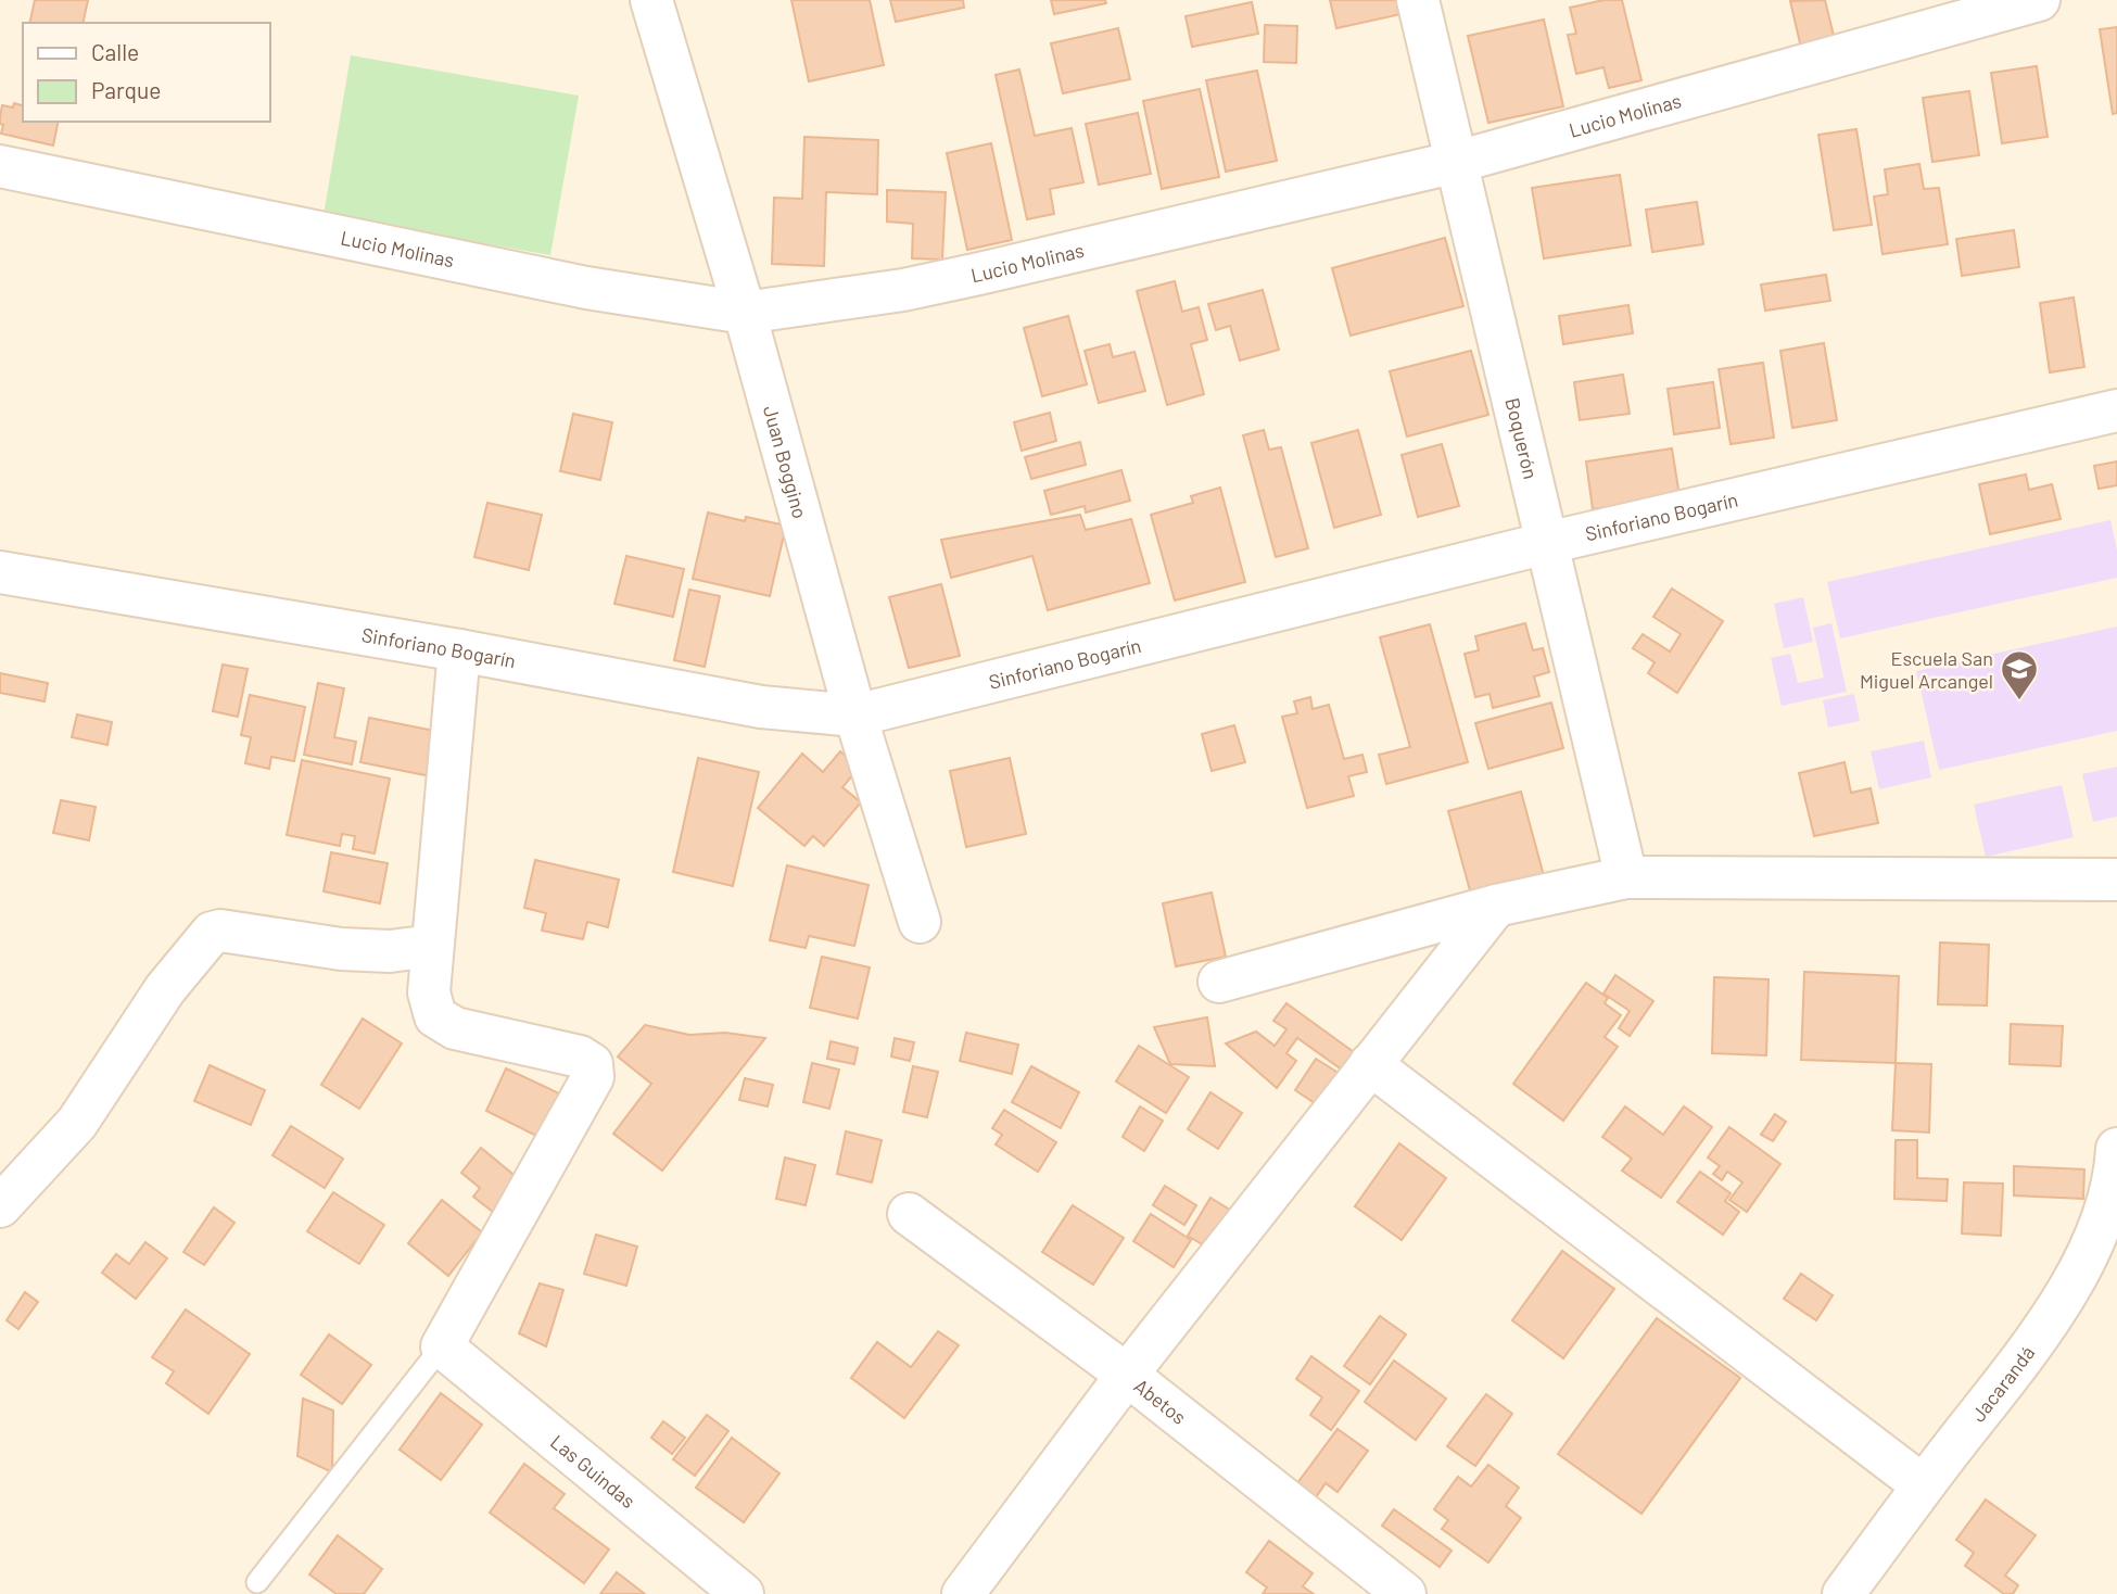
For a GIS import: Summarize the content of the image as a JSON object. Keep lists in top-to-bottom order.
{
  "streets": {
    "street": [
      "Lucio Molinas",
      "Boquerón",
      "Juan Boggino",
      "Sinforiano Bogarín",
      "Jacarandá",
      "Abetos",
      "Las Guindas"
    ]
  },
  "crossings": [
    ["Lucio Molinas", "Boquerón"],
    ["Lucio Molinas", "Juan Boggino"],
    ["Boquerón", "Sinforiano Bogarín"],
    ["Juan Boggino", "Sinforiano Bogarín"]
  ],
  "places": {
    "school or university": ["Escuela San Miguel Arcangel"]
  },
  "legend": ["Calle", "Parque"]
}
